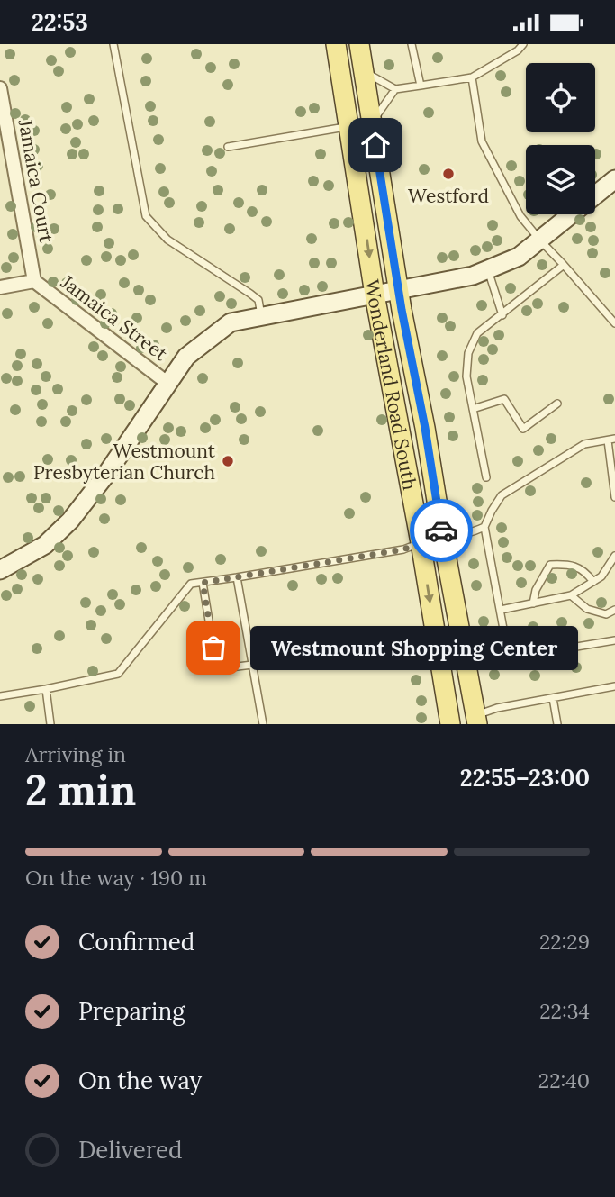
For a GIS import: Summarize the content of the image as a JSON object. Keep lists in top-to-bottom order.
{
  "streets": {
    "main road": ["Wonderland Road South"],
    "street": ["Jamaica Court", "Jamaica Street"]
  },
  "crossings": [
    ["Jamaica Court", "Jamaica Street"]
  ],
  "places": ["Westford", "Westmount Presbyterian Church", "Westmount Shopping Center"],
  "page": {
    "status": "22:53",
    "bubble": "Westmount Shopping Center",
    "heading": ["2 min", "Arriving in", "22:55–23:00"],
    "bar": "On the way · 190 m",
    "list": [
      ["Confirmed", "22:29"],
      ["Preparing", "22:34"],
      ["On the way", "22:40"],
      "Delivered"
    ]
  }
}
